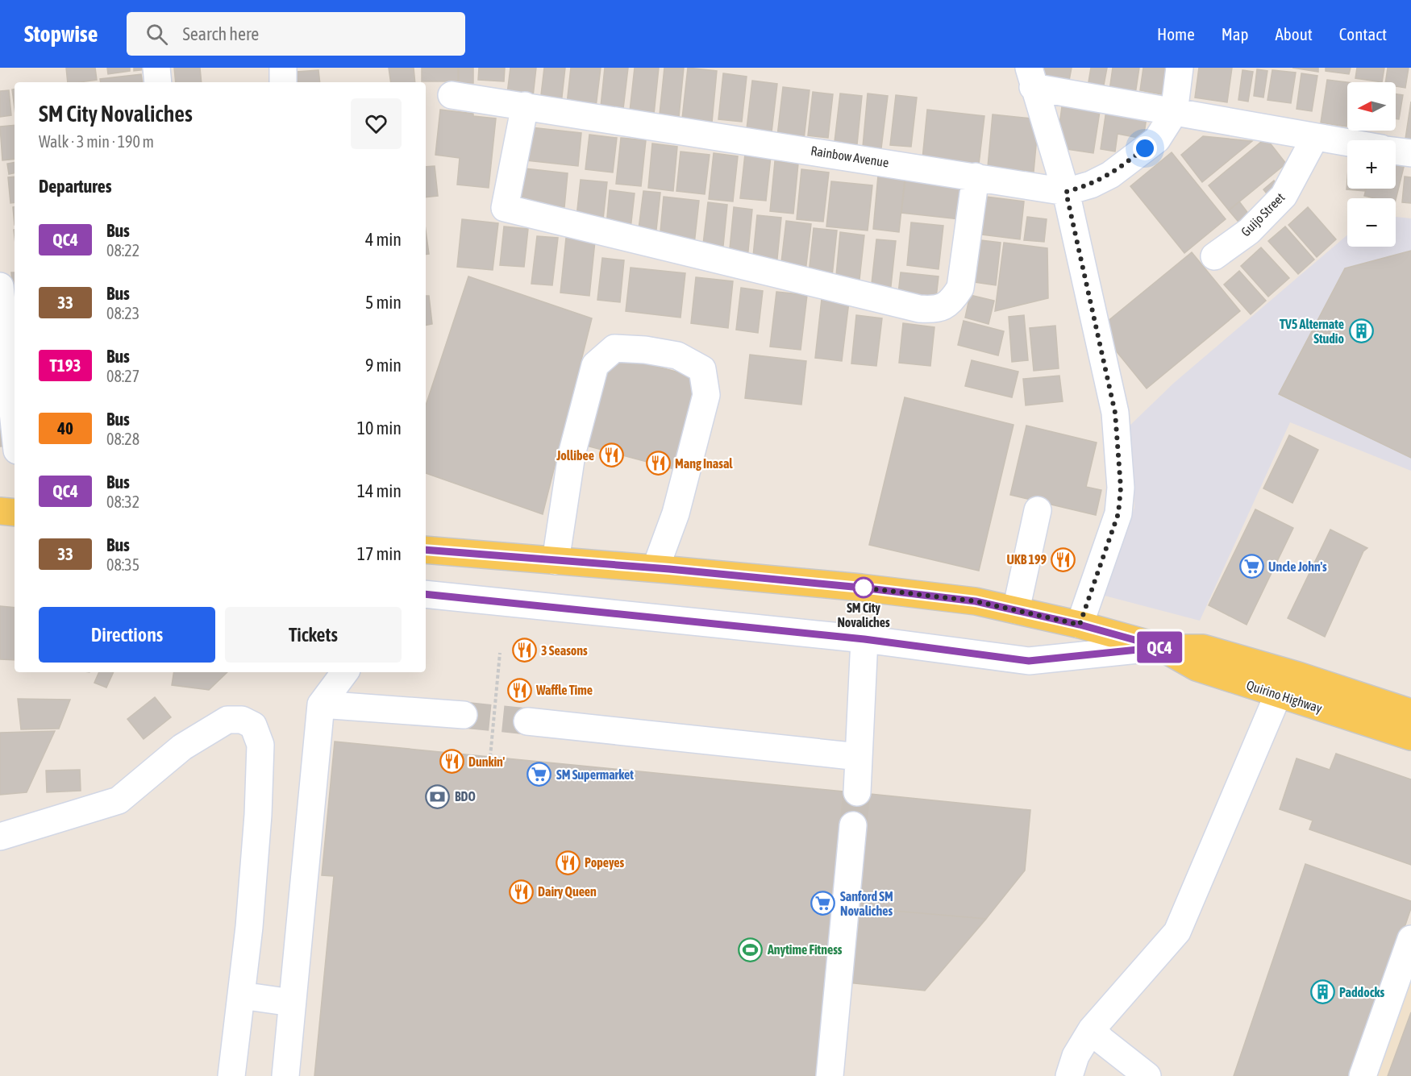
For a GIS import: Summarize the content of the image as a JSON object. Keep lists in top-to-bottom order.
{
  "streets": {
    "main road": ["Quirino Highway"],
    "street": ["Rainbow Avenue", "Guijo Street"]
  },
  "places": {
    "building": ["TV5 Alternate Studio", "Paddocks"],
    "restaurant": [
      "Jollibee",
      "Mang Inasal",
      "UKB 199",
      "3 Seasons",
      "Waffle Time",
      "Dunkin'",
      "Popeyes",
      "Dairy Queen"
    ],
    "supermarket": ["Uncle John's", "SM Supermarket", "Sanford SM Novaliches"],
    "other": ["SM City Novaliches"],
    "bank": ["BDO"],
    "sports": ["Anytime Fitness"]
  },
  "lines": ["bus line QC4"],
  "north": "left",
  "page": {
    "header": "Stopwise",
    "search": "Search here",
    "nav": [
      "Home",
      "Map",
      "About",
      "Contact"
    ],
    "on_map": "QC4",
    "map_buttons": ["+", "−"],
    "heading": [
      ["SM City Novaliches", "Walk · 3 min · 190 m"],
      "Departures"
    ],
    "list": [
      {
        "mark": "QC4",
        "name": "Bus",
        "note": "08:22",
        "value": "4 min"
      },
      {
        "mark": "33",
        "name": "Bus",
        "note": "08:23",
        "value": "5 min"
      },
      {
        "mark": "T193",
        "name": "Bus",
        "note": "08:27",
        "value": "9 min"
      },
      {
        "mark": "40",
        "name": "Bus",
        "note": "08:28",
        "value": "10 min"
      },
      {
        "mark": "QC4",
        "name": "Bus",
        "note": "08:32",
        "value": "14 min"
      },
      {
        "mark": "33",
        "name": "Bus",
        "note": "08:35",
        "value": "17 min"
      }
    ],
    "buttons": ["Directions", "Tickets"]
  }
}
